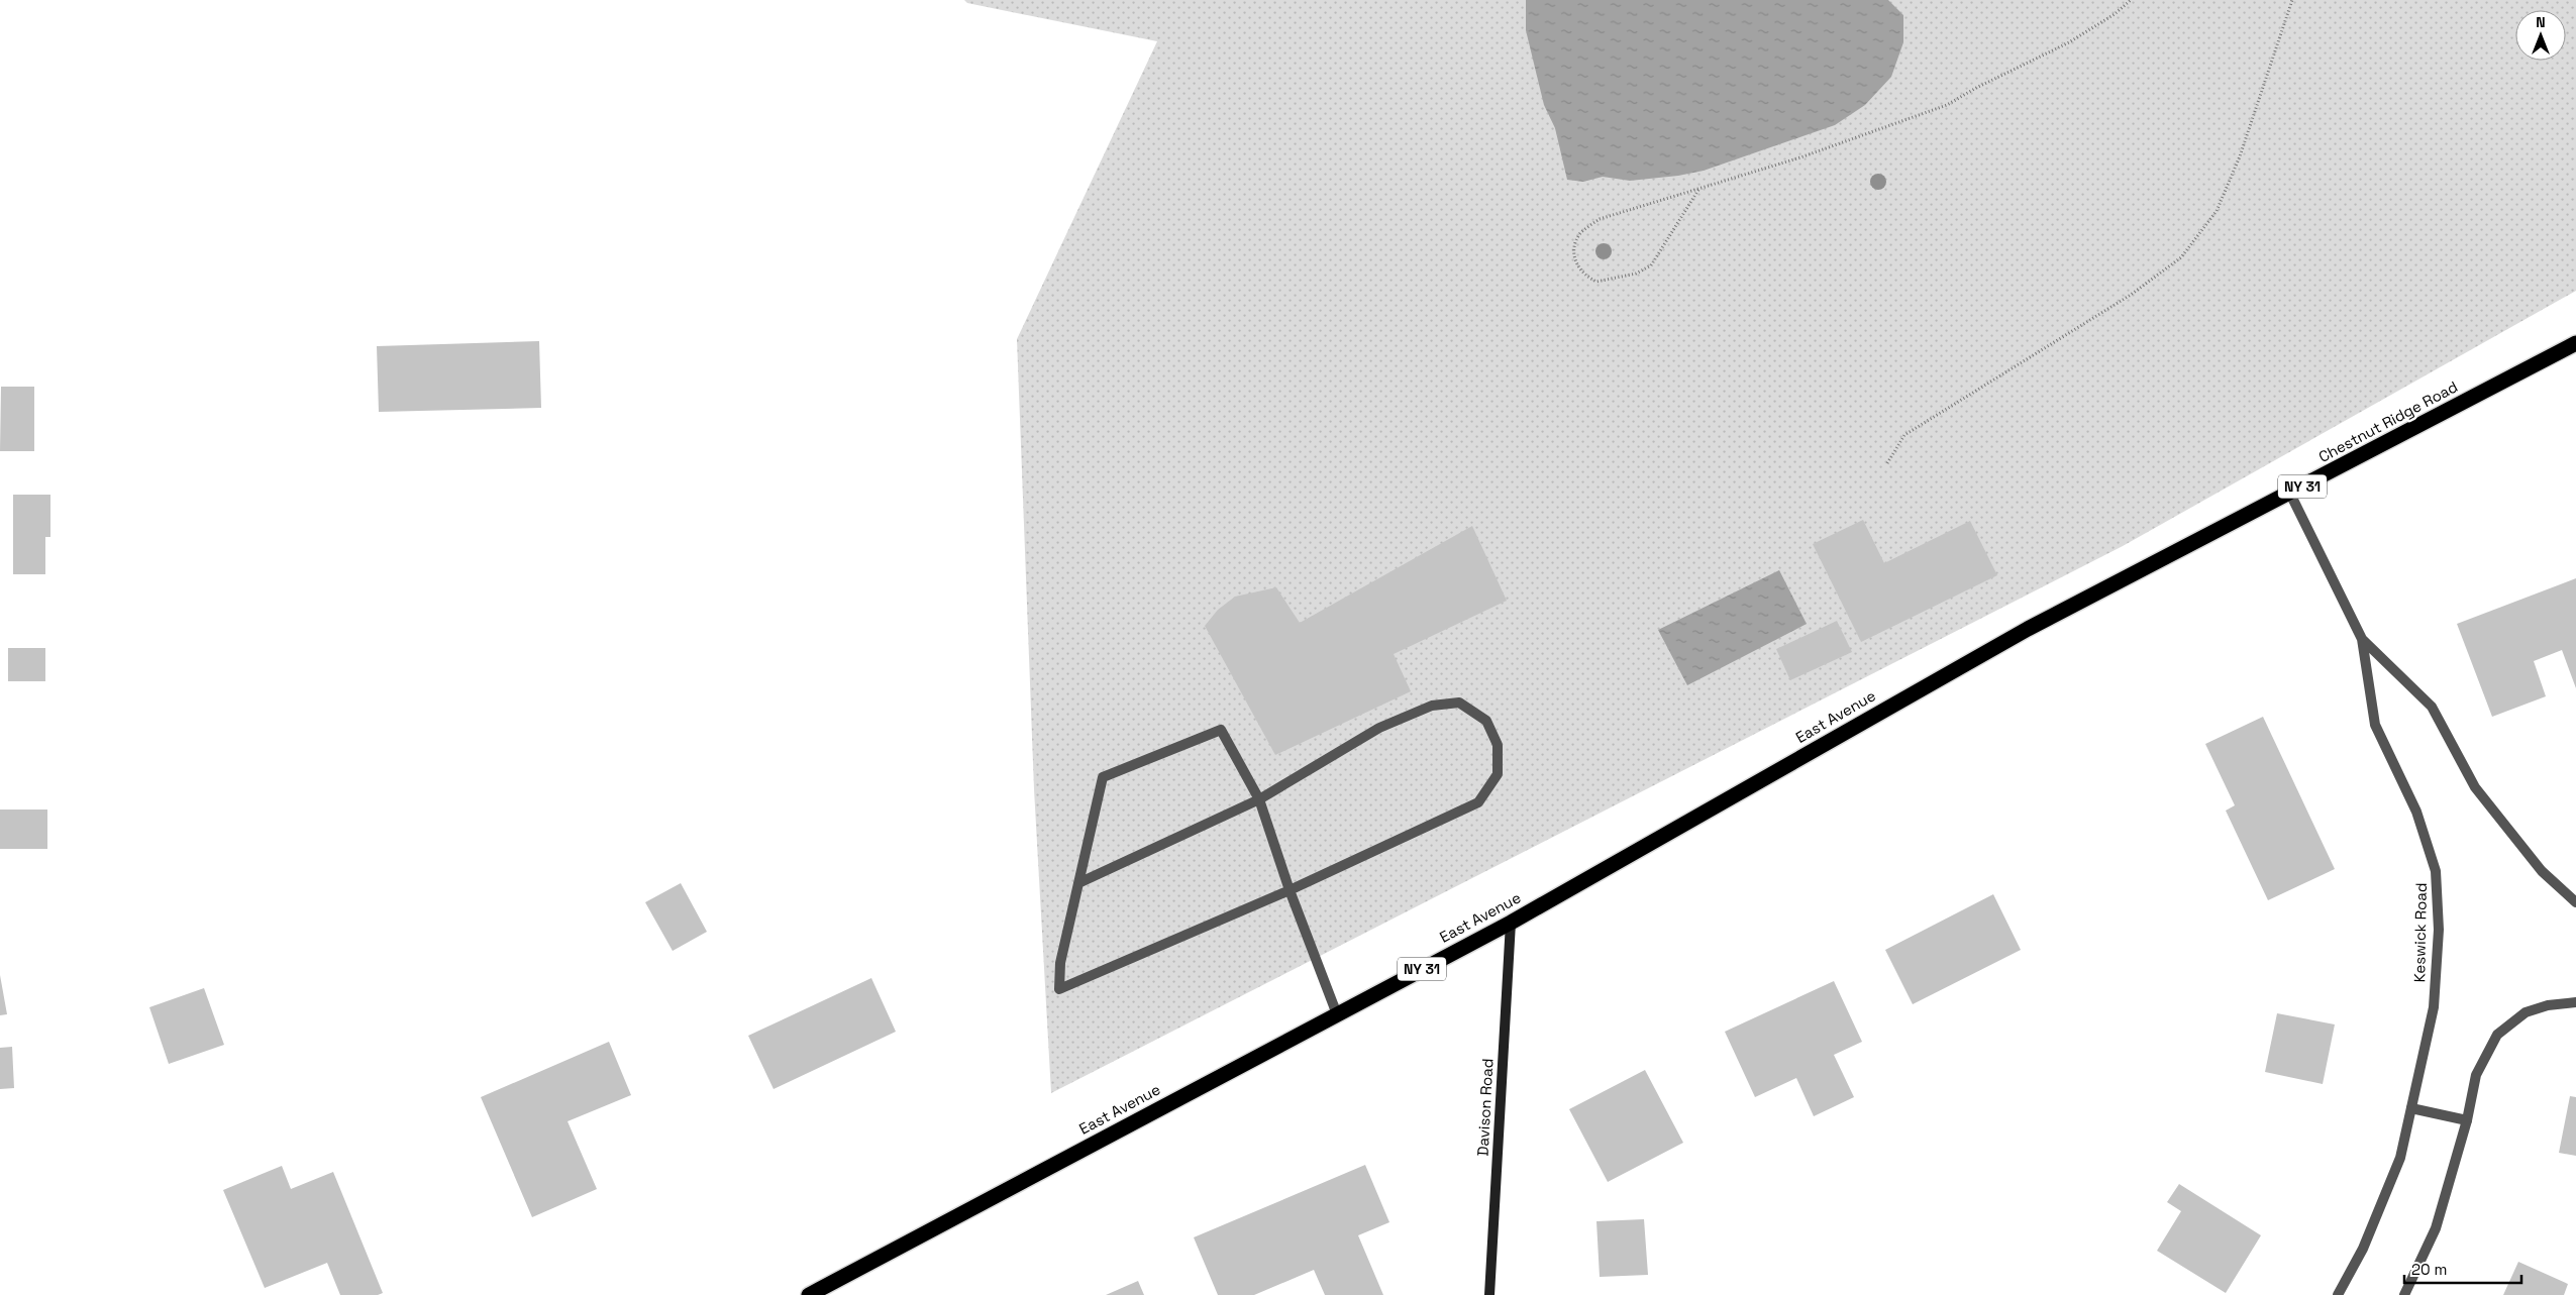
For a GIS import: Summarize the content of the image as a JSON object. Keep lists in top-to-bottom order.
{
  "streets": {
    "highway": ["Chestnut Ridge Road", "NY 31", "East Avenue"],
    "street": ["Keswick Road", "Davison Road"]
  },
  "crossings": [
    ["Chestnut Ridge Road", "East Avenue"],
    ["Chestnut Ridge Road", "Keswick Road"],
    ["East Avenue", "Davison Road"]
  ],
  "scale_bar": "20 m",
  "north": "top"
}
